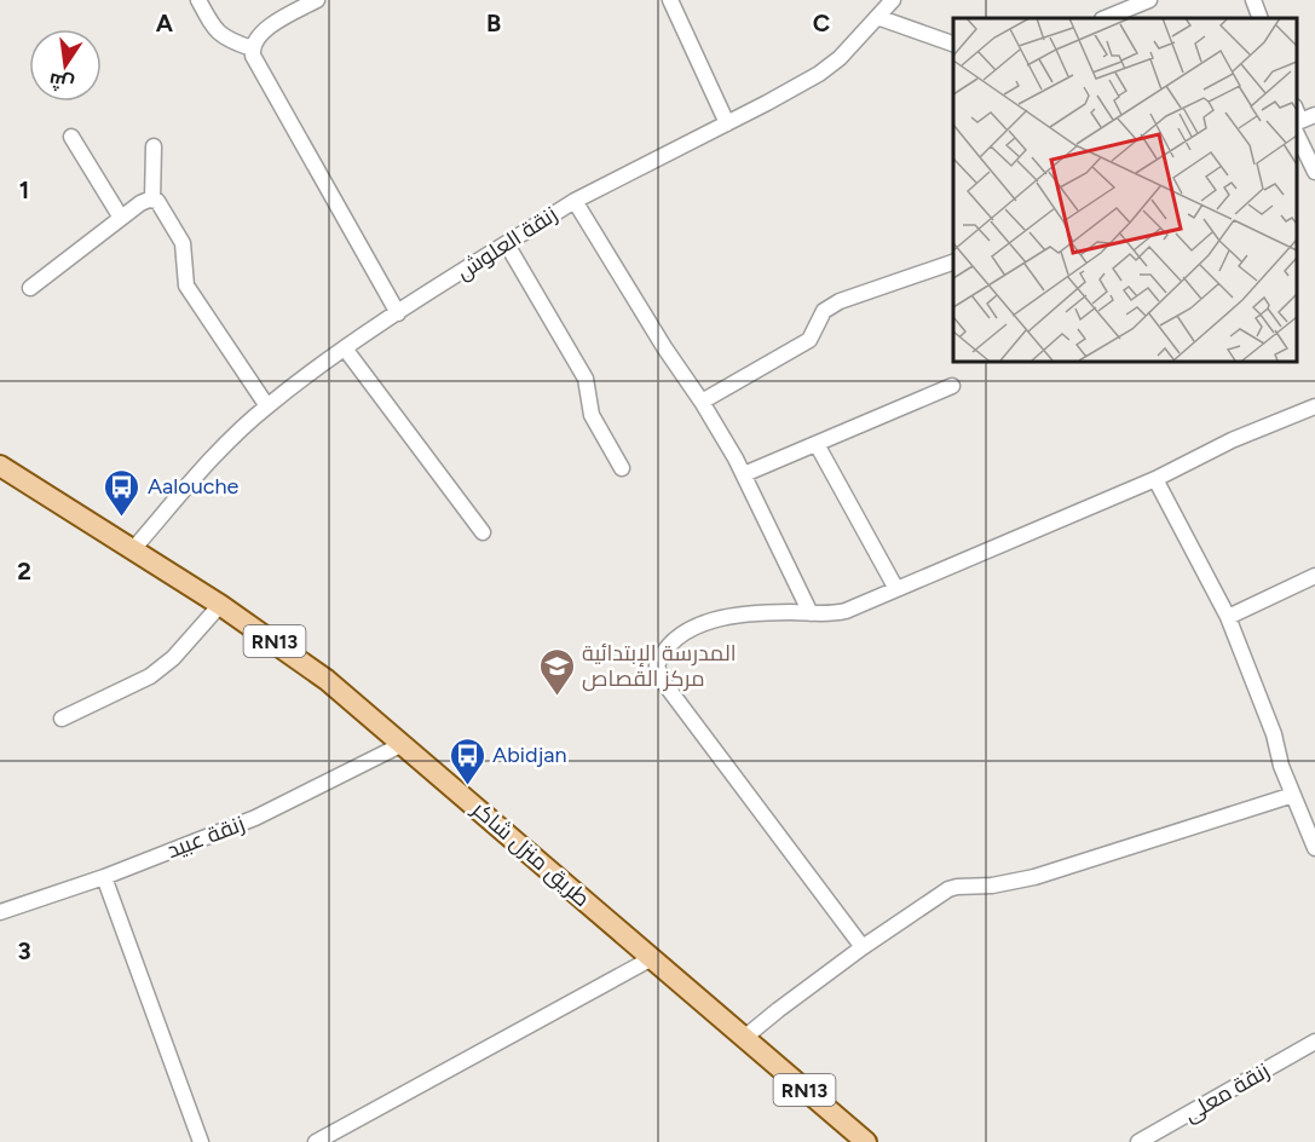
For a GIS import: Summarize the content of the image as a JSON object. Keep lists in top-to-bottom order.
{
  "streets": {
    "main road": ["RN13", "طريق منزل شاكر"],
    "street": ["زنقة العلوش", "زنقة عبيد", "زنقة معلى"]
  },
  "crossings": [
    ["زنقة العلوش", "طريق منزل شاكر"],
    ["زنقة عبيد", "طريق منزل شاكر"]
  ],
  "places": {
    "bus stop": ["Aalouche", "Abidjan"],
    "school or university": ["المدرسة الإبتدائية مركز القصاص"]
  },
  "north": "bottom",
  "grid": {
    "columns": ["A", "B", "C"],
    "rows": ["1", "2", "3"]
  }
}
